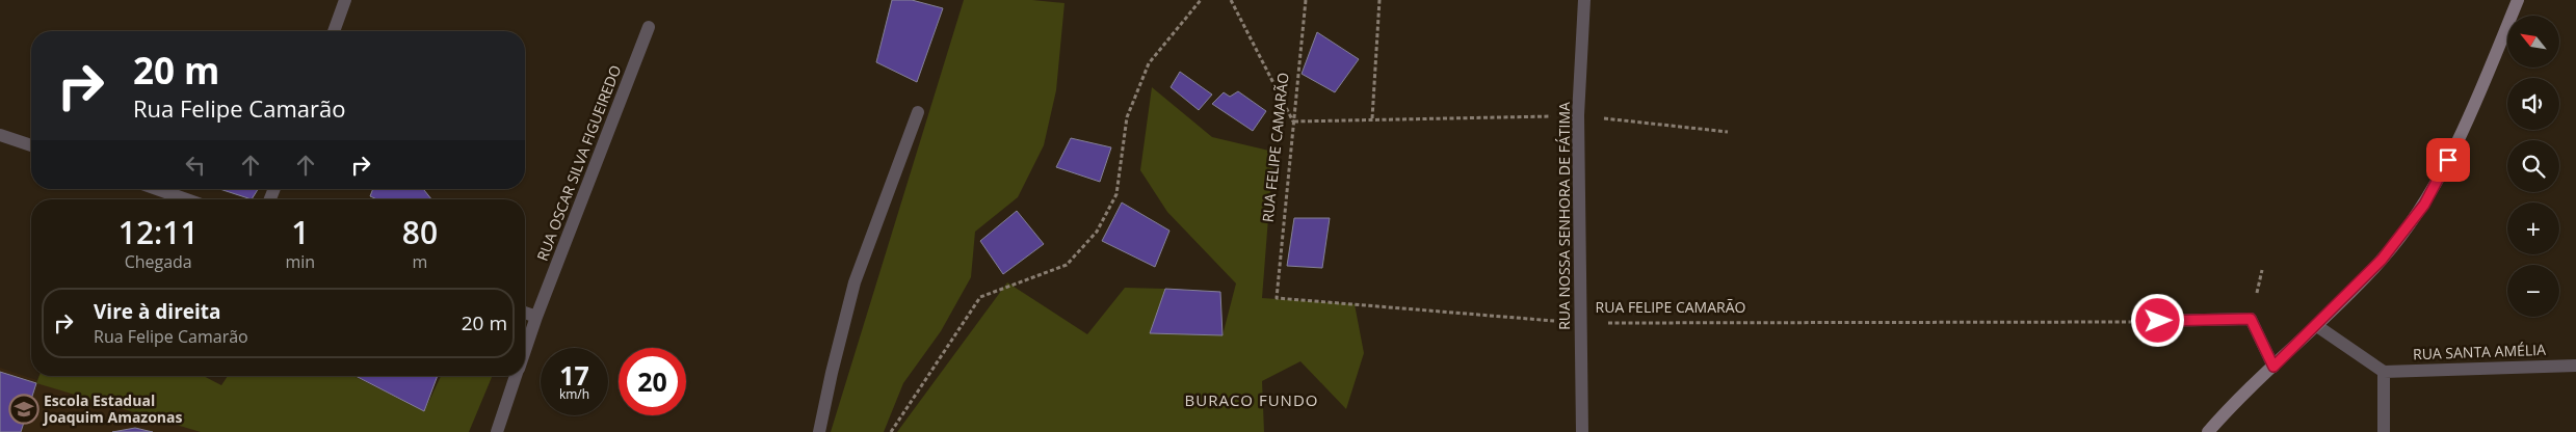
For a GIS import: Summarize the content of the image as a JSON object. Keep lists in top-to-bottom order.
{
  "streets": {
    "street": ["RUA OSCAR SILVA FIGUEIREDO", "RUA NOSSA SENHORA DE FÁTIMA", "RUA SANTA AMÉLIA"],
    "path": ["RUA FELIPE CAMARÃO"]
  },
  "crossings": [
    ["RUA FELIPE CAMARÃO", "RUA NOSSA SENHORA DE FÁTIMA"]
  ],
  "districts": ["BURACO FUNDO"],
  "places": {
    "school or university": ["Escola Estadual Joaquim Amazonas"]
  },
  "north": "top left",
  "page": {
    "map_buttons": ["+", "−"],
    "turn": ["20 m", "Rua Felipe Camarão"],
    "eta": [
      "12:11",
      "Chegada",
      "1",
      "min",
      "80",
      "m"
    ],
    "list": [
      {
        "name": "Vire à direita",
        "note": "Rua Felipe Camarão",
        "value": "20 m"
      }
    ],
    "speed": "17 km/h",
    "limit": "20"
  }
}
